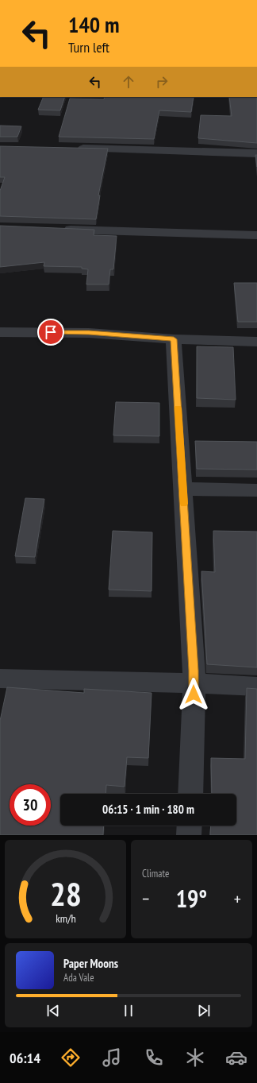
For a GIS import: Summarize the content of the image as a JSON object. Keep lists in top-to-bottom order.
{
  "page": {
    "turn": ["140 m", "Turn left"],
    "limit": "30",
    "trip": "06:15 · 1 min · 180 m",
    "tile": "Climate",
    "heat": ["−", "19°", "+"],
    "song": ["Paper Moons", "Ada Vale"],
    "tabs": "06:14",
    "gauge": ["28", "km/h"]
  }
}
